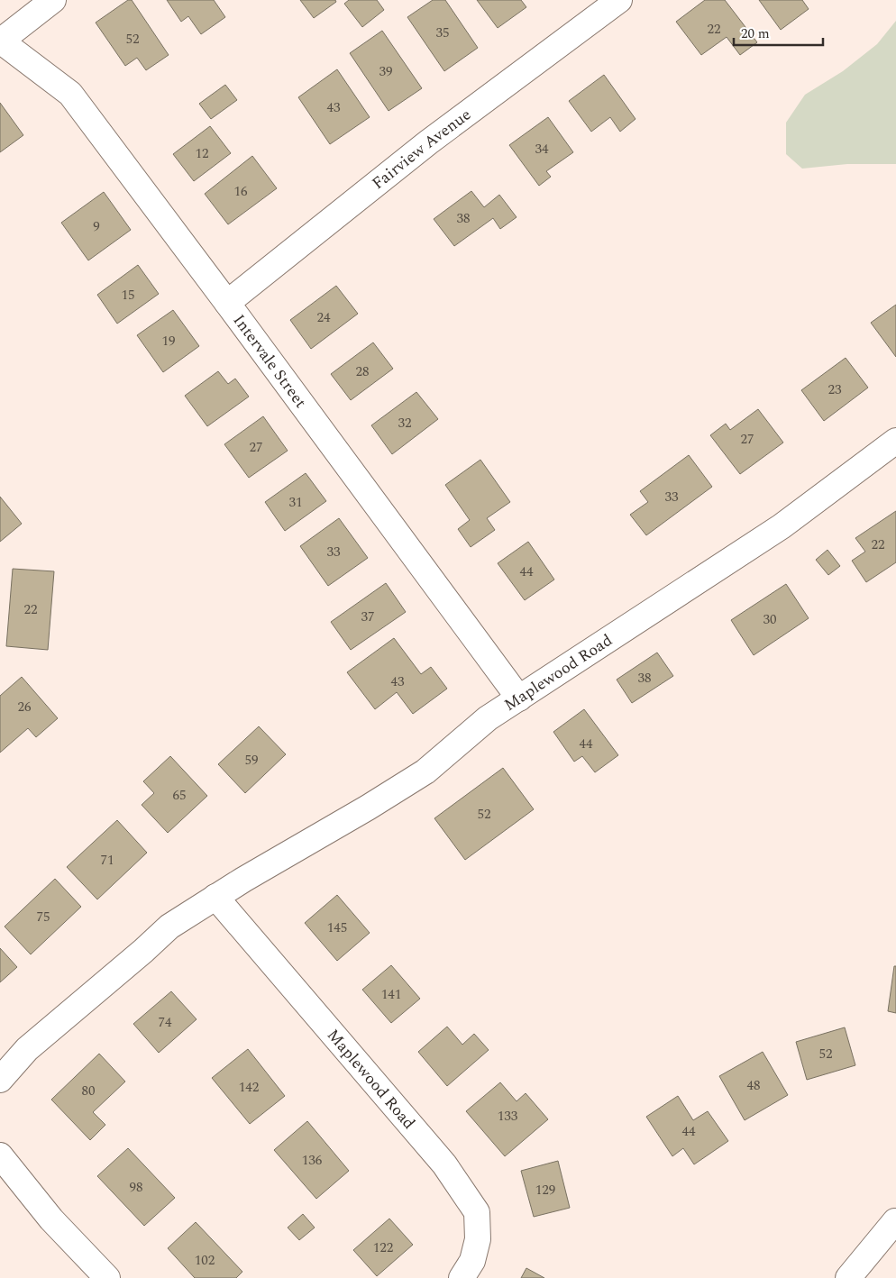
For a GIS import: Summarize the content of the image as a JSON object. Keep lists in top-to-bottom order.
{
  "streets": {
    "street": ["Fairview Avenue", "Intervale Street", "Maplewood Road"]
  },
  "crossings": [
    ["Fairview Avenue", "Intervale Street"],
    ["Intervale Street", "Maplewood Road"]
  ],
  "house_numbers": [
    "22",
    "35",
    "52",
    "39",
    "43",
    "34",
    "12",
    "16",
    "38",
    "9",
    "15",
    "24",
    "19",
    "28",
    "23",
    "32",
    "27",
    "27",
    "33",
    "31",
    "22",
    "33",
    "44",
    "22",
    "37",
    "30",
    "38",
    "43",
    "26",
    "44",
    "59",
    "65",
    "52",
    "71",
    "75",
    "145",
    "141",
    "74",
    "52",
    "48",
    "142",
    "80",
    "133",
    "44",
    "136",
    "98",
    "129",
    "122",
    "102"
  ],
  "scale_bar": "20 m"
}
